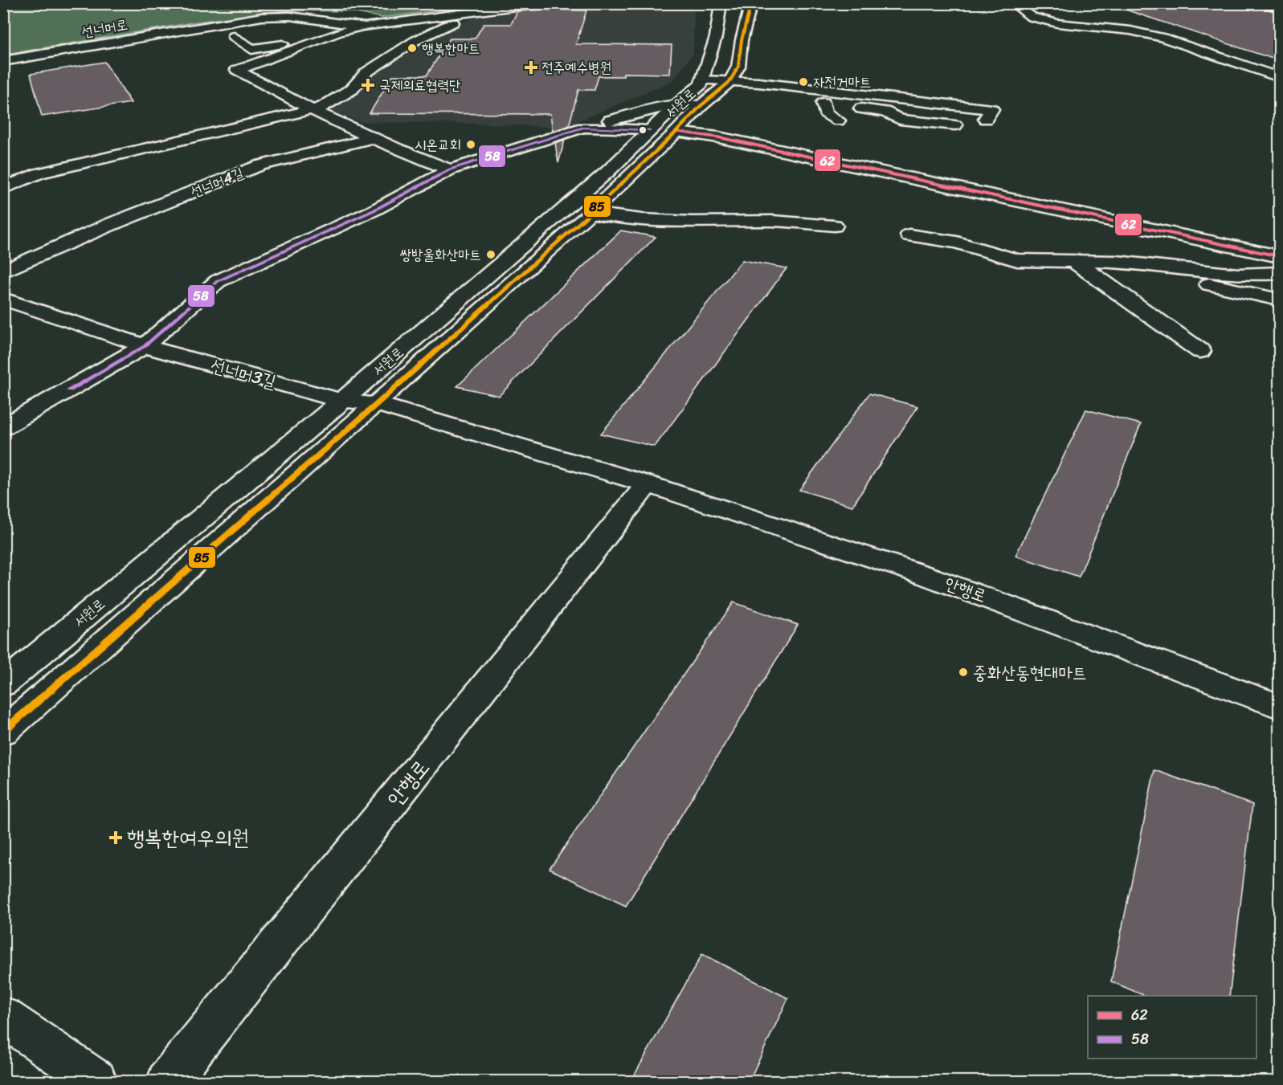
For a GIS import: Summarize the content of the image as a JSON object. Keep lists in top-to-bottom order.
{
  "streets": {
    "street": [
      "선너머로",
      "서원로",
      "선너머4길",
      "선너머3길",
      "안행로"
    ]
  },
  "crossings": [
    ["서원로", "선너머3길"],
    ["서원로", "안행로"],
    ["선너머3길", "안행로"]
  ],
  "places": {
    "other": [
      "행복한마트",
      "자전거마트",
      "시온교회",
      "쌍방울화산마트",
      "중화산동현대마트"
    ],
    "health": ["전주예수병원", "국제의료협력단", "행복한여우의원"]
  },
  "lines": ["transit line 85", "transit line 58", "transit line 62"],
  "legend": ["62", "58"]
}
